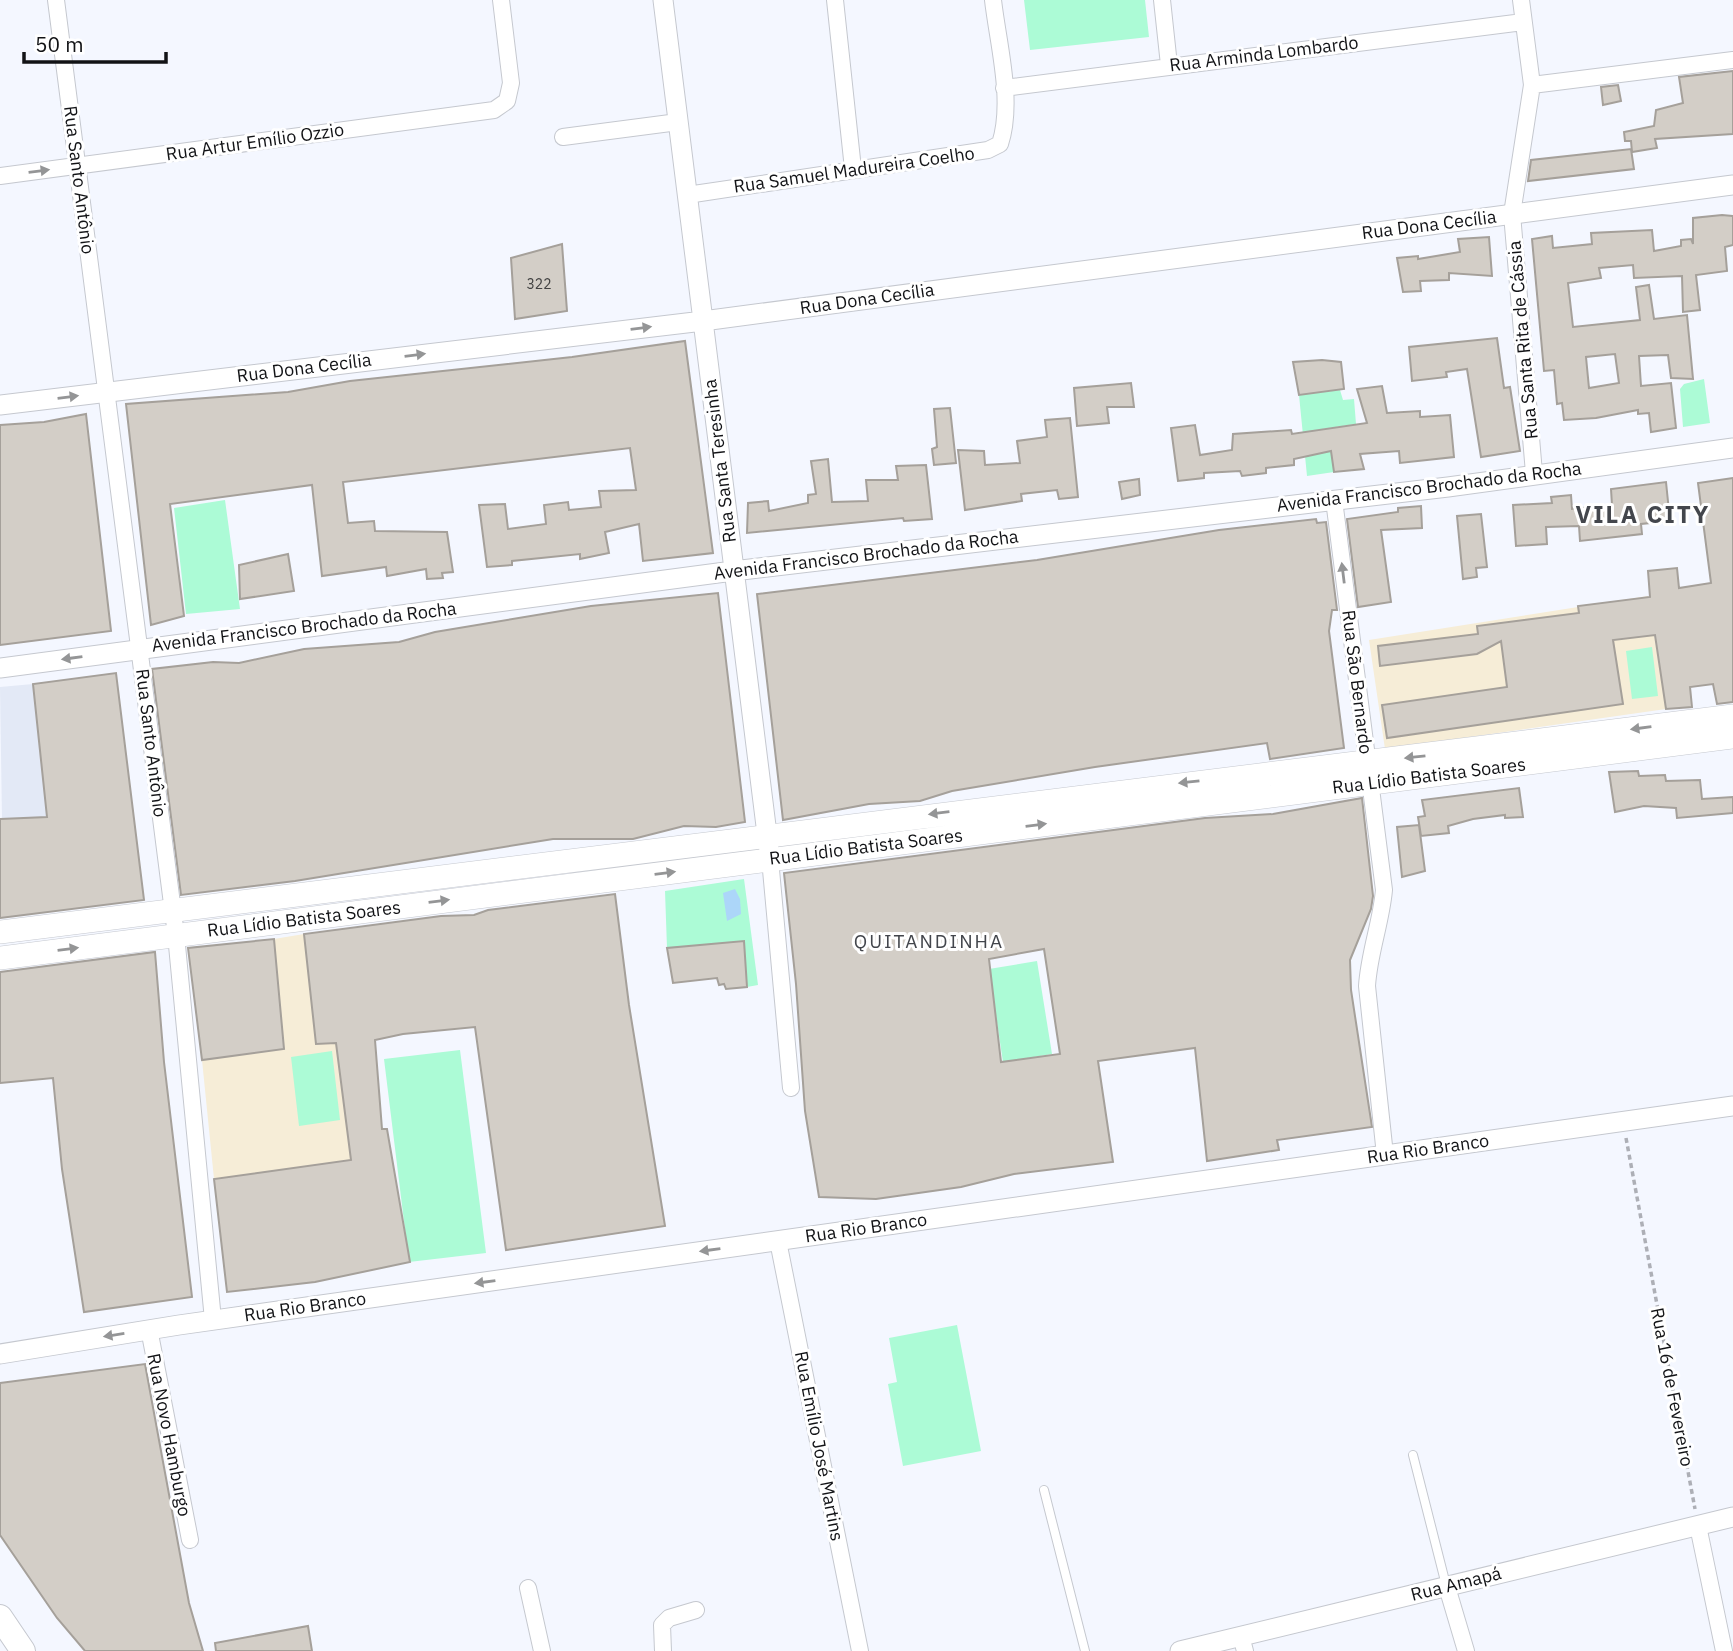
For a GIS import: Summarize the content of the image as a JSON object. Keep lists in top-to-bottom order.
{
  "streets": {
    "main road": ["Rua Lídio Batista Soares"],
    "street": [
      "Rua Arminda Lombardo",
      "Rua Artur Emílio Ozzio",
      "Rua Samuel Madureira Coelho",
      "Rua Santo Antônio",
      "Rua Dona Cecília",
      "Rua Santa Rita de Cássia",
      "Rua Santa Teresinha",
      "Avenida Francisco Brochado da Rocha",
      "Rua São Bernardo",
      "Rua Rio Branco",
      "Rua Novo Hamburgo",
      "Rua Emílio José Martins",
      "Rua Amapá"
    ],
    "path": ["Rua 16 de Fevereiro"]
  },
  "crossings": [
    ["Rua Arminda Lombardo", "Rua Samuel Madureira Coelho"],
    ["Rua Arminda Lombardo", "Rua Santa Rita de Cássia"],
    ["Rua Artur Emílio Ozzio", "Rua Santo Antônio"],
    ["Rua Samuel Madureira Coelho", "Rua Santa Teresinha"],
    ["Rua Santo Antônio", "Rua Dona Cecília"],
    ["Rua Santo Antônio", "Avenida Francisco Brochado da Rocha"],
    ["Rua Santo Antônio", "Rua Lídio Batista Soares"],
    ["Rua Santo Antônio", "Rua Rio Branco"],
    ["Rua Dona Cecília", "Rua Santa Rita de Cássia"],
    ["Rua Dona Cecília", "Rua Santa Teresinha"],
    ["Rua Santa Rita de Cássia", "Avenida Francisco Brochado da Rocha"],
    ["Rua Santa Teresinha", "Avenida Francisco Brochado da Rocha"],
    ["Rua Santa Teresinha", "Rua Lídio Batista Soares"],
    ["Avenida Francisco Brochado da Rocha", "Rua São Bernardo"],
    ["Rua São Bernardo", "Rua Lídio Batista Soares"],
    ["Rua São Bernardo", "Rua Rio Branco"],
    ["Rua Rio Branco", "Rua 16 de Fevereiro"],
    ["Rua Rio Branco", "Rua Novo Hamburgo"],
    ["Rua Rio Branco", "Rua Emílio José Martins"],
    ["Rua 16 de Fevereiro", "Rua Amapá"]
  ],
  "one_way": ["Rua Dona Cecília", "Rua São Bernardo", "Rua Rio Branco"],
  "districts": ["VILA CITY", "QUITANDINHA"],
  "house_numbers": ["322"],
  "scale_bar": "50 m"
}
